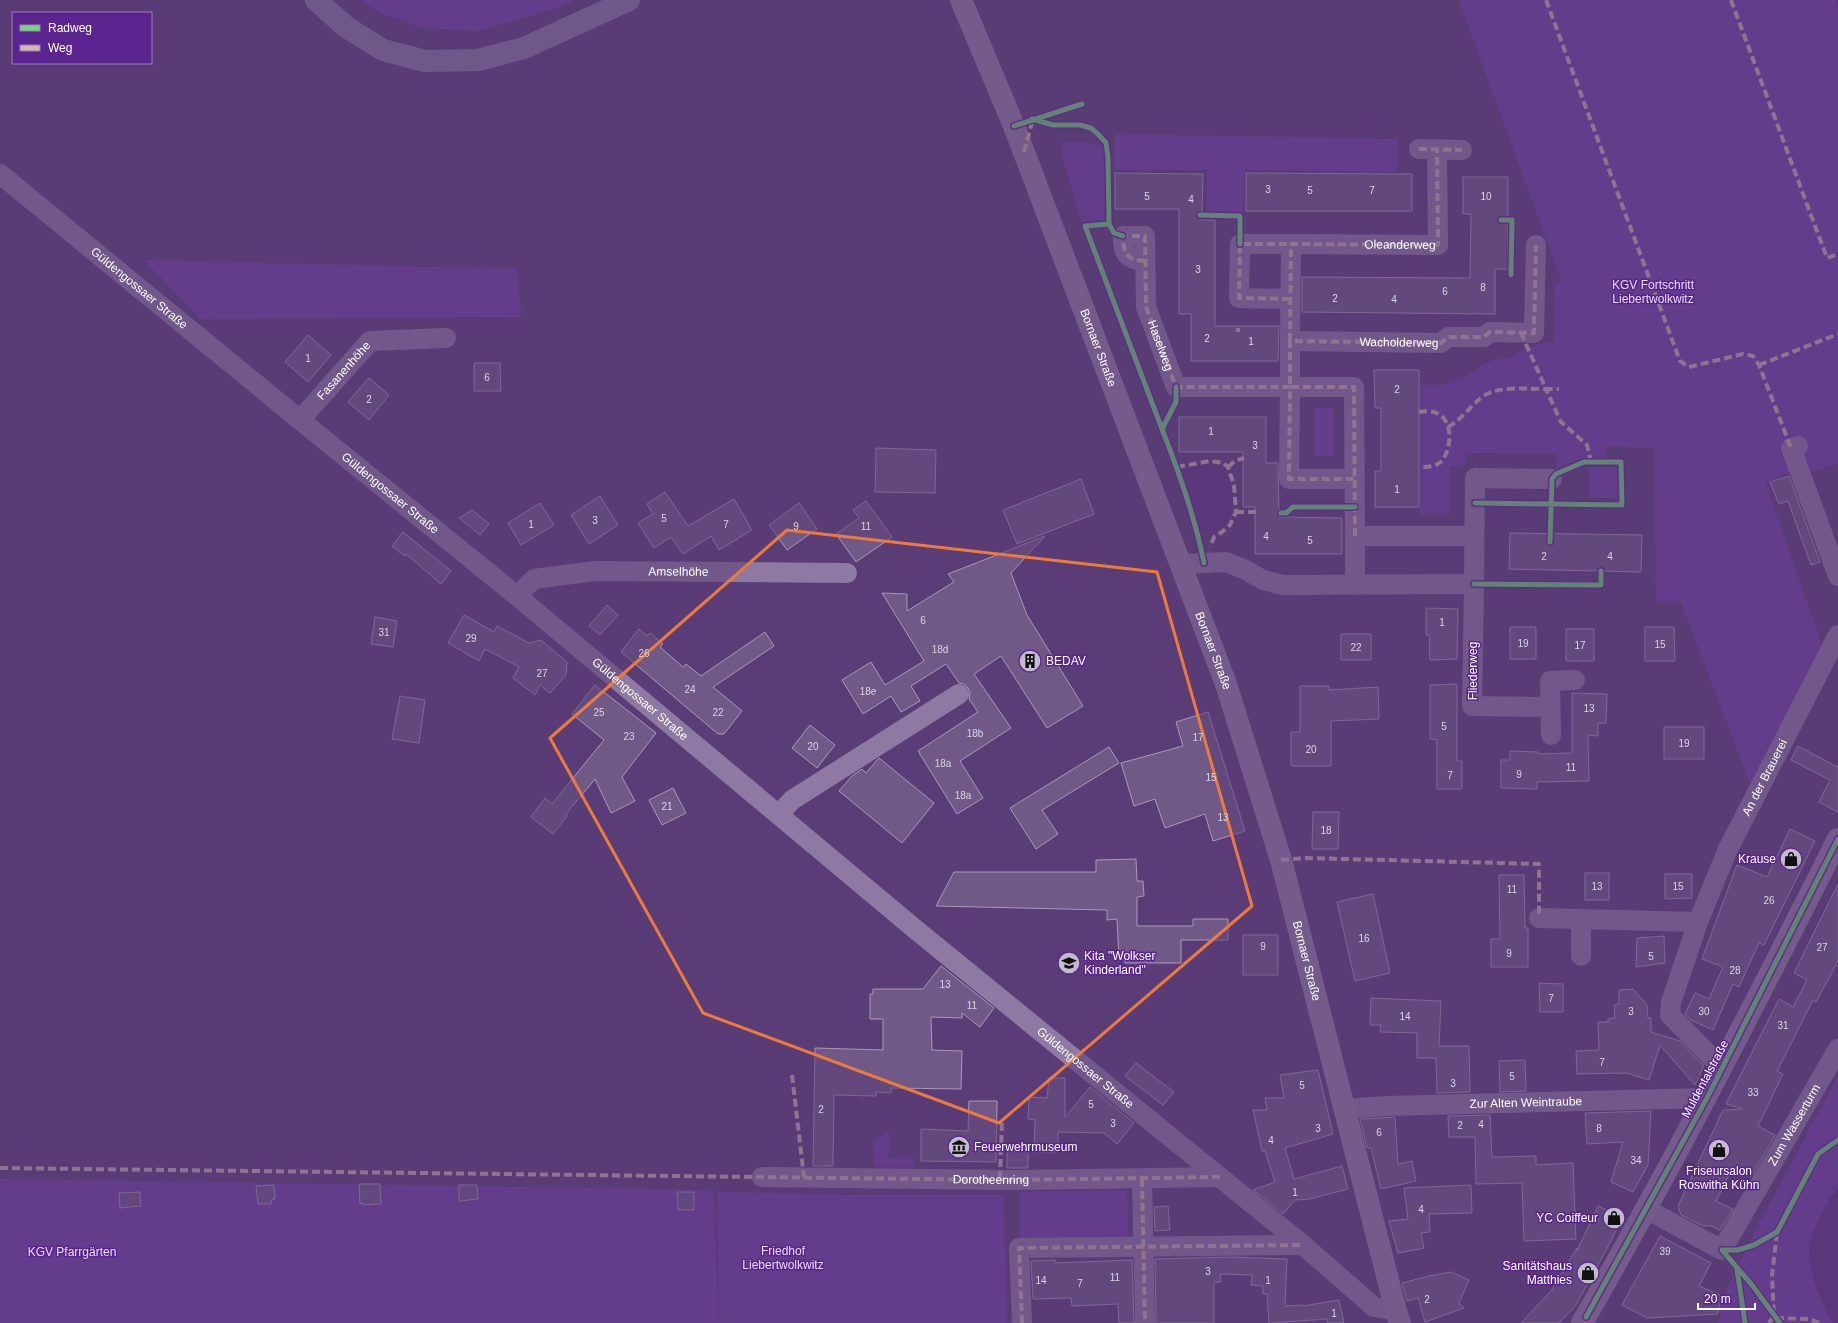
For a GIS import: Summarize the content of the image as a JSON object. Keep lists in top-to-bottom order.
{
  "streets": {
    "main road": ["Bornaer Straße", "Muldentalstraße"],
    "street": [
      "Oleanderweg",
      "Güldengossaer Straße",
      "Wacholderweg",
      "Haselweg",
      "Fasanenhöhe",
      "Amselhöhe",
      "Fliederweg",
      "An der Brauerei",
      "Zur Alten Weintraube",
      "Zum Wasserturm",
      "Dorotheenring"
    ]
  },
  "crossings": [
    ["Güldengossaer Straße", "Bornaer Straße"],
    ["Güldengossaer Straße", "Fasanenhöhe"],
    ["Güldengossaer Straße", "Amselhöhe"],
    ["Güldengossaer Straße", "Dorotheenring"],
    ["Bornaer Straße", "Zur Alten Weintraube"],
    ["An der Brauerei", "Muldentalstraße"],
    ["Muldentalstraße", "Zur Alten Weintraube"],
    ["Muldentalstraße", "Zum Wasserturm"]
  ],
  "parks": ["KGV Fortschritt Liebertwolkwitz", "Friedhof Liebertwolkwitz", "KGV Pfarrgärten"],
  "places": {
    "building": ["BEDAV"],
    "shop": [
      "Krause",
      "Friseursalon Roswitha Kühn",
      "YC Coiffeur",
      "Sanitätshaus Matthies"
    ],
    "school or university": ["Kita \"Wolkser Kinderland\""],
    "museum": ["Feuerwehrmuseum"]
  },
  "house_numbers": [
    "3",
    "5",
    "7",
    "5",
    "10",
    "4",
    "3",
    "8",
    "6",
    "2",
    "4",
    "2",
    "1",
    "1",
    "6",
    "2",
    "2",
    "1",
    "3",
    "1",
    "5",
    "3",
    "1",
    "7",
    "9",
    "11",
    "4",
    "5",
    "2",
    "4",
    "6",
    "1",
    "31",
    "29",
    "19",
    "15",
    "17",
    "22",
    "18d",
    "26",
    "27",
    "24",
    "18e",
    "13",
    "25",
    "22",
    "5",
    "18b",
    "23",
    "17",
    "19",
    "20",
    "20",
    "18a",
    "11",
    "9",
    "7",
    "15",
    "18a",
    "21",
    "13",
    "18",
    "13",
    "15",
    "11",
    "26",
    "16",
    "9",
    "27",
    "9",
    "5",
    "28",
    "13",
    "7",
    "11",
    "3",
    "30",
    "14",
    "31",
    "7",
    "5",
    "3",
    "5",
    "33",
    "5",
    "2",
    "3",
    "4",
    "2",
    "3",
    "8",
    "6",
    "4",
    "34",
    "1",
    "4",
    "39",
    "3",
    "11",
    "14",
    "1",
    "7",
    "2",
    "1"
  ],
  "legend": ["Radweg", "Weg"],
  "scale_bar": "20 m"
}
